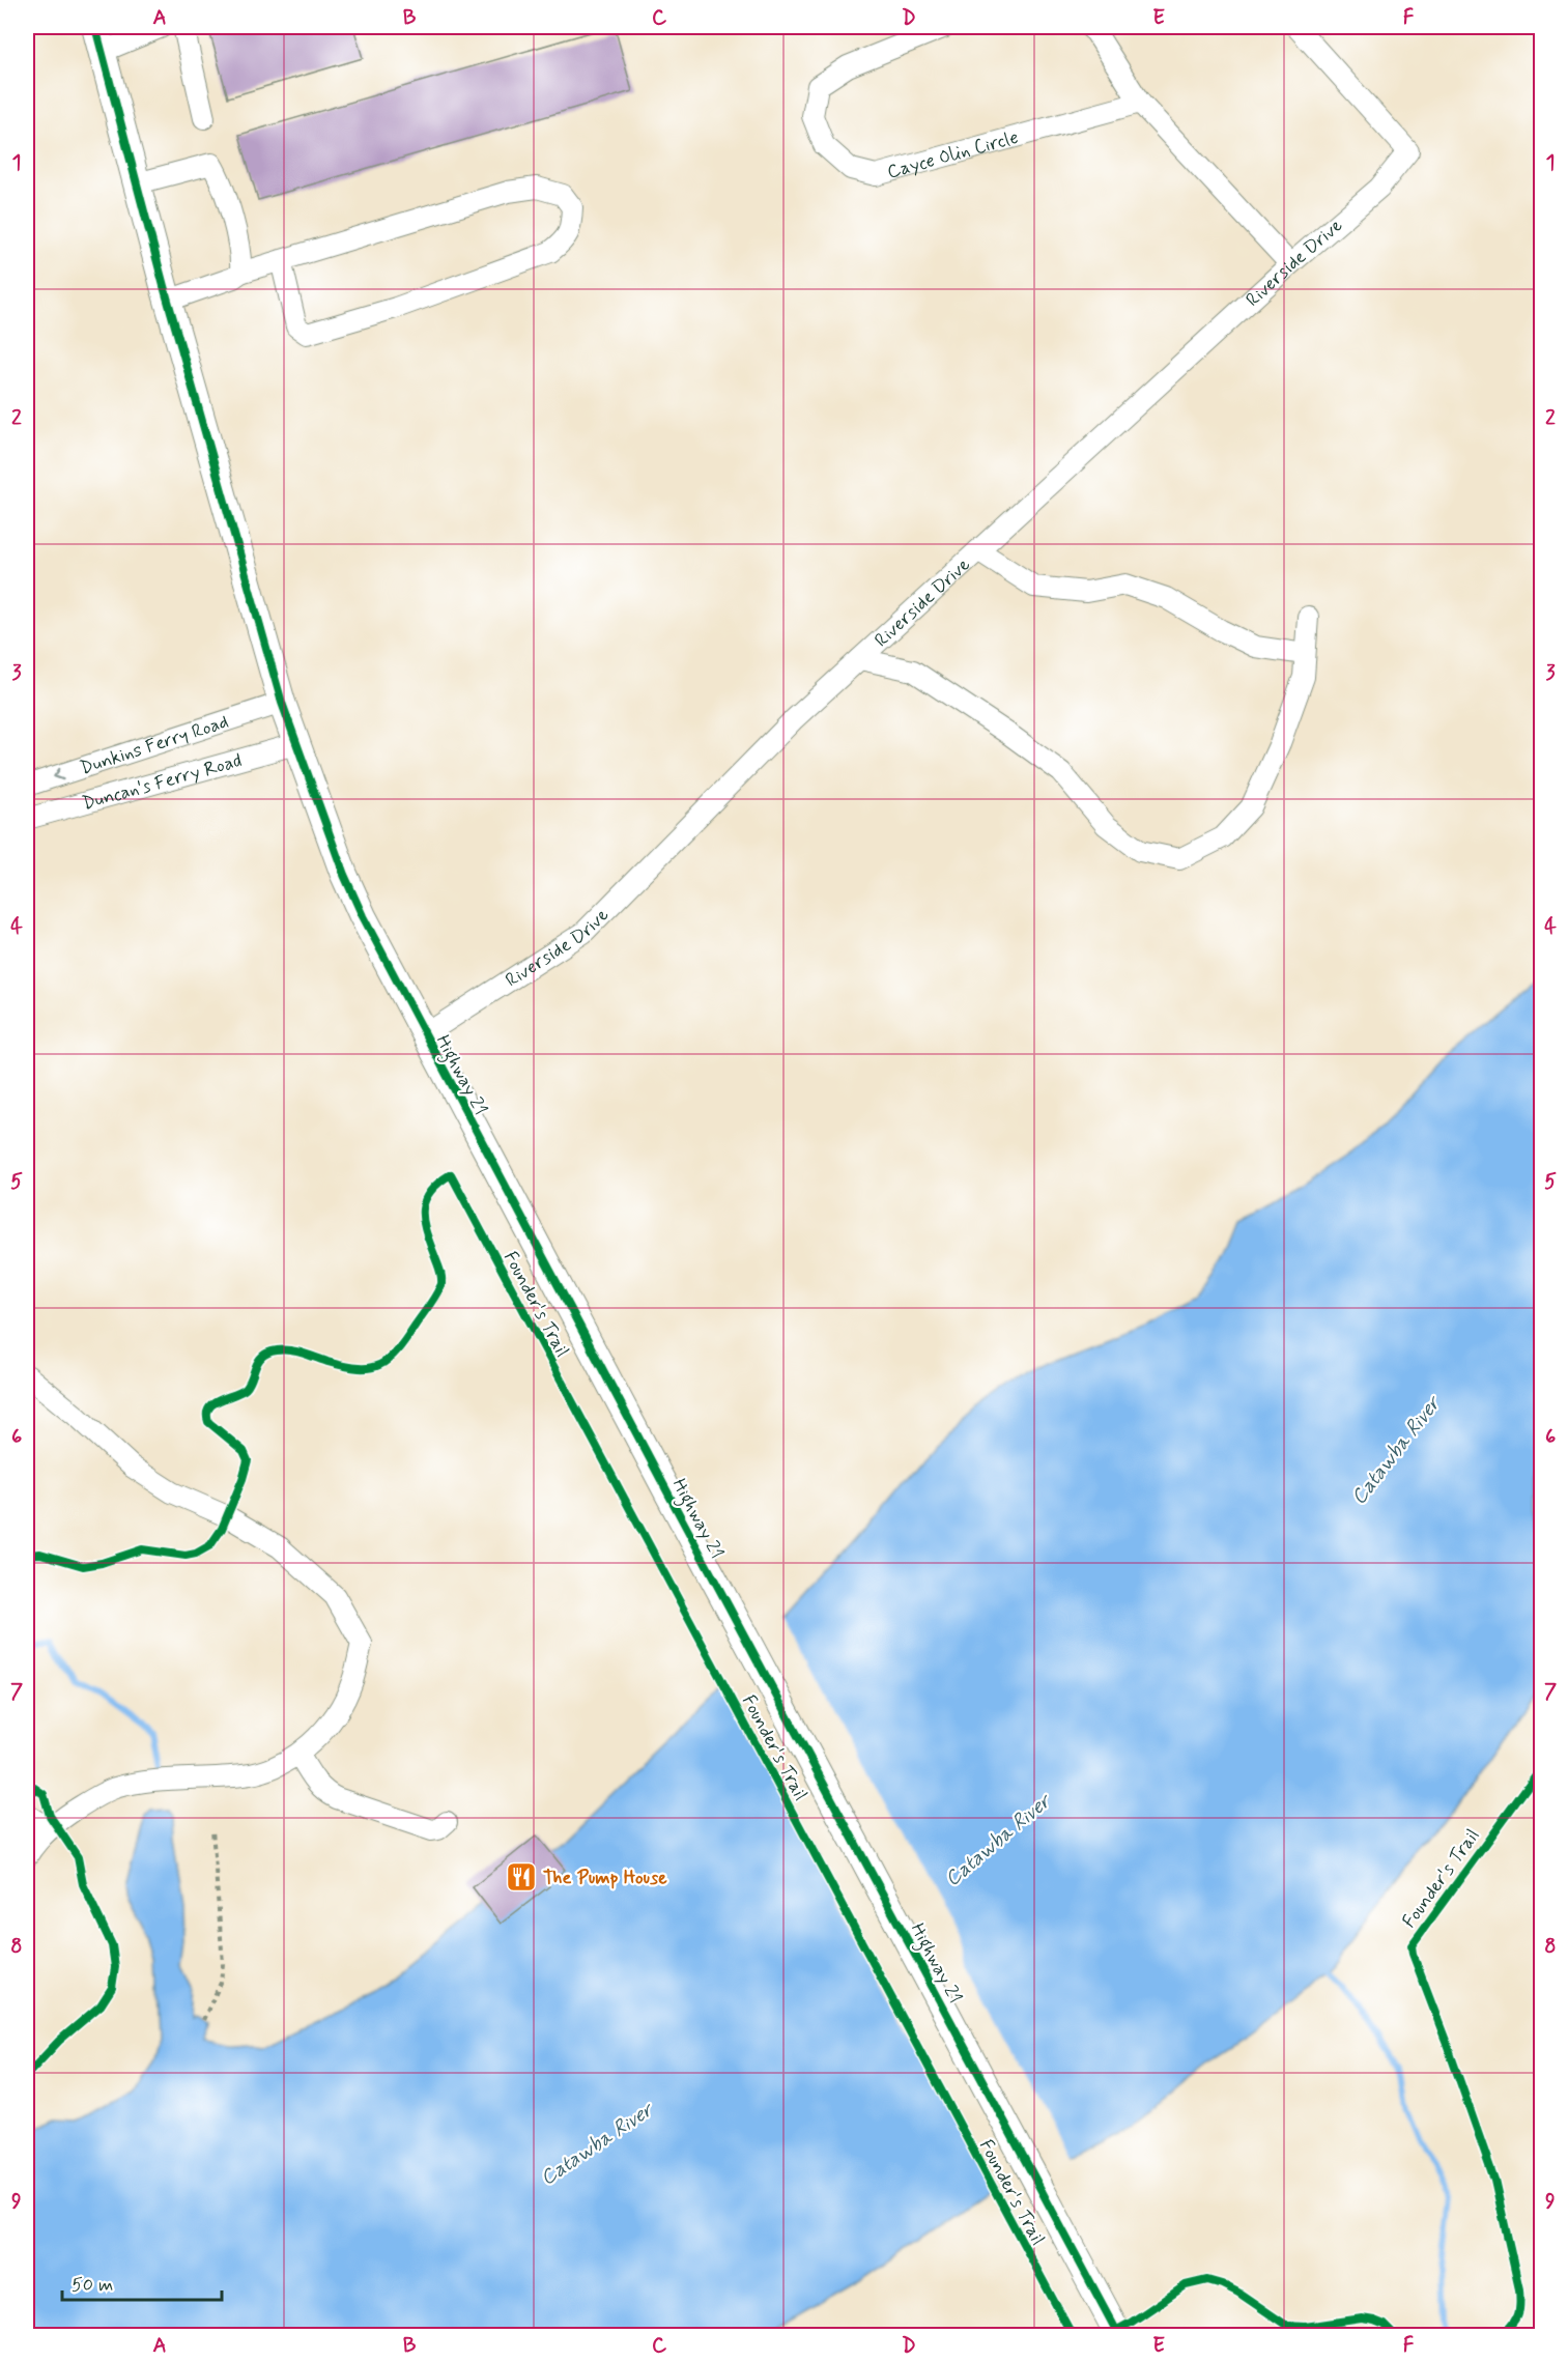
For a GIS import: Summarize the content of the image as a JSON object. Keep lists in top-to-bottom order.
{
  "streets": {
    "main road": ["Highway 21"],
    "street": [
      "Cayce Olin Circle",
      "Riverside Drive",
      "Dunkins Ferry Road",
      "Duncan's Ferry Road"
    ],
    "cycle path": ["Founder's Trail"]
  },
  "crossings": [
    ["Riverside Drive", "Highway 21"],
    ["Dunkins Ferry Road", "Highway 21"],
    ["Duncan's Ferry Road", "Highway 21"]
  ],
  "one_way": ["Dunkins Ferry Road"],
  "water": ["Catawba River"],
  "places": {
    "restaurant": ["The Pump House"]
  },
  "scale_bar": "50 m",
  "grid": {
    "columns": [
      "A",
      "B",
      "C",
      "D",
      "E",
      "F"
    ],
    "rows": [
      "1",
      "2",
      "3",
      "4",
      "5",
      "6",
      "7",
      "8",
      "9"
    ]
  }
}
